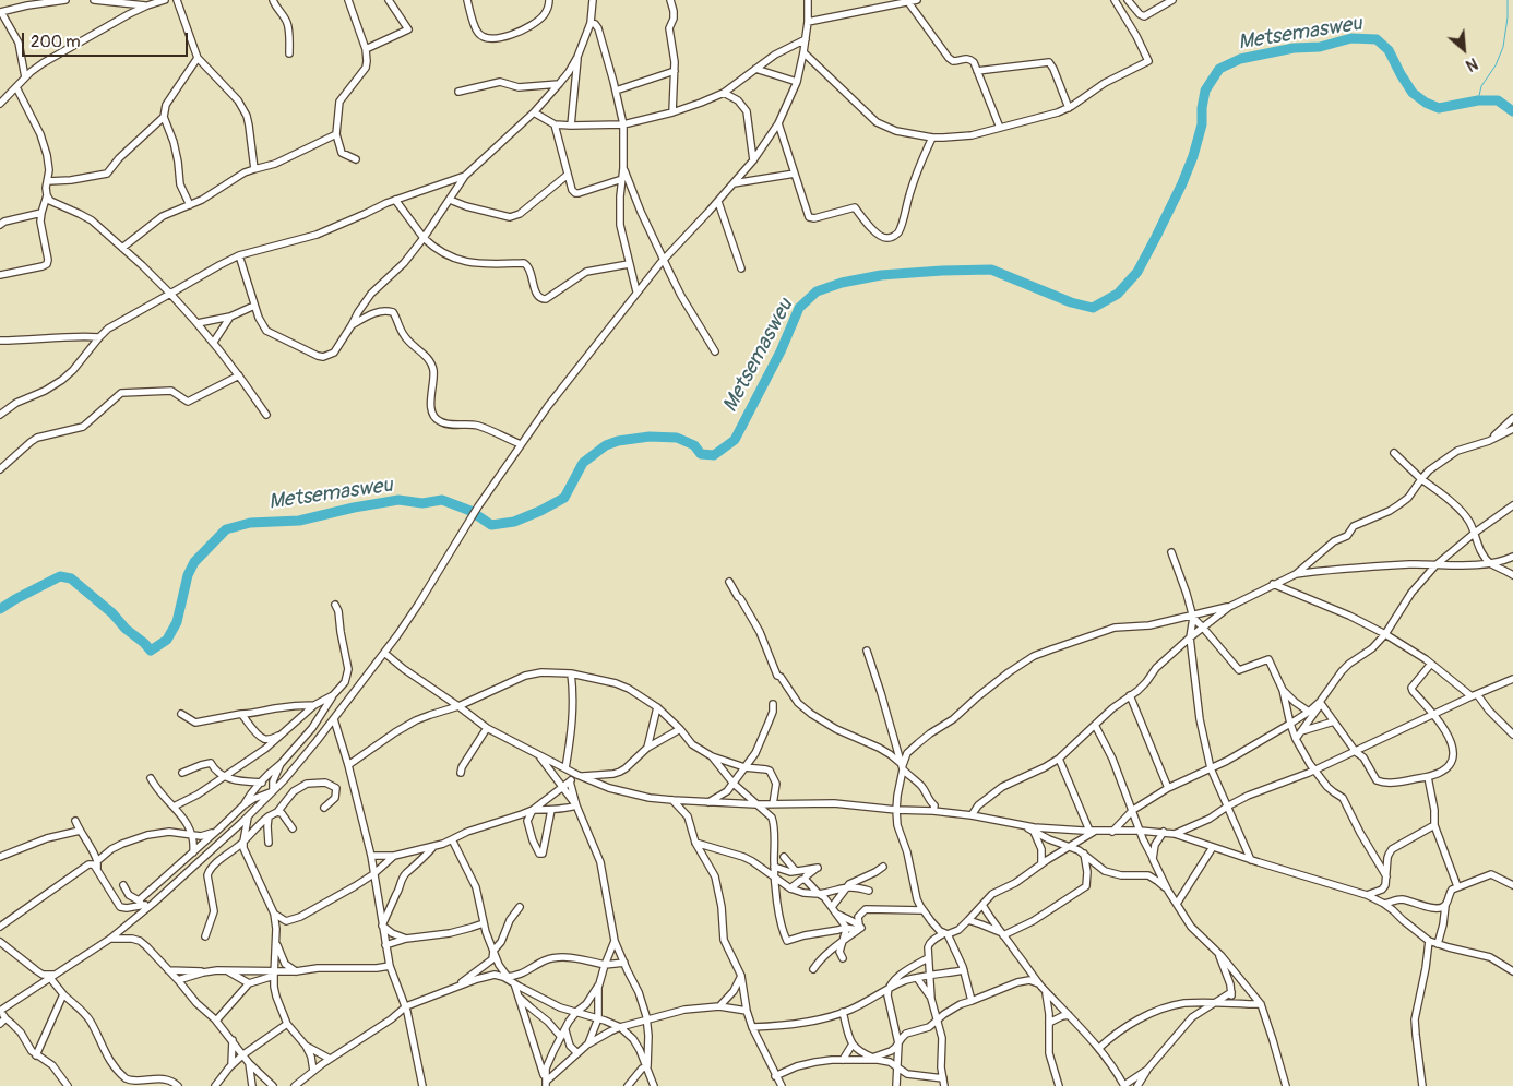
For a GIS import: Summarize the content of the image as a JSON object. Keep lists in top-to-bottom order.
{
  "water": ["Metsemasweu"],
  "scale_bar": "200 m",
  "north": "bottom right"
}
